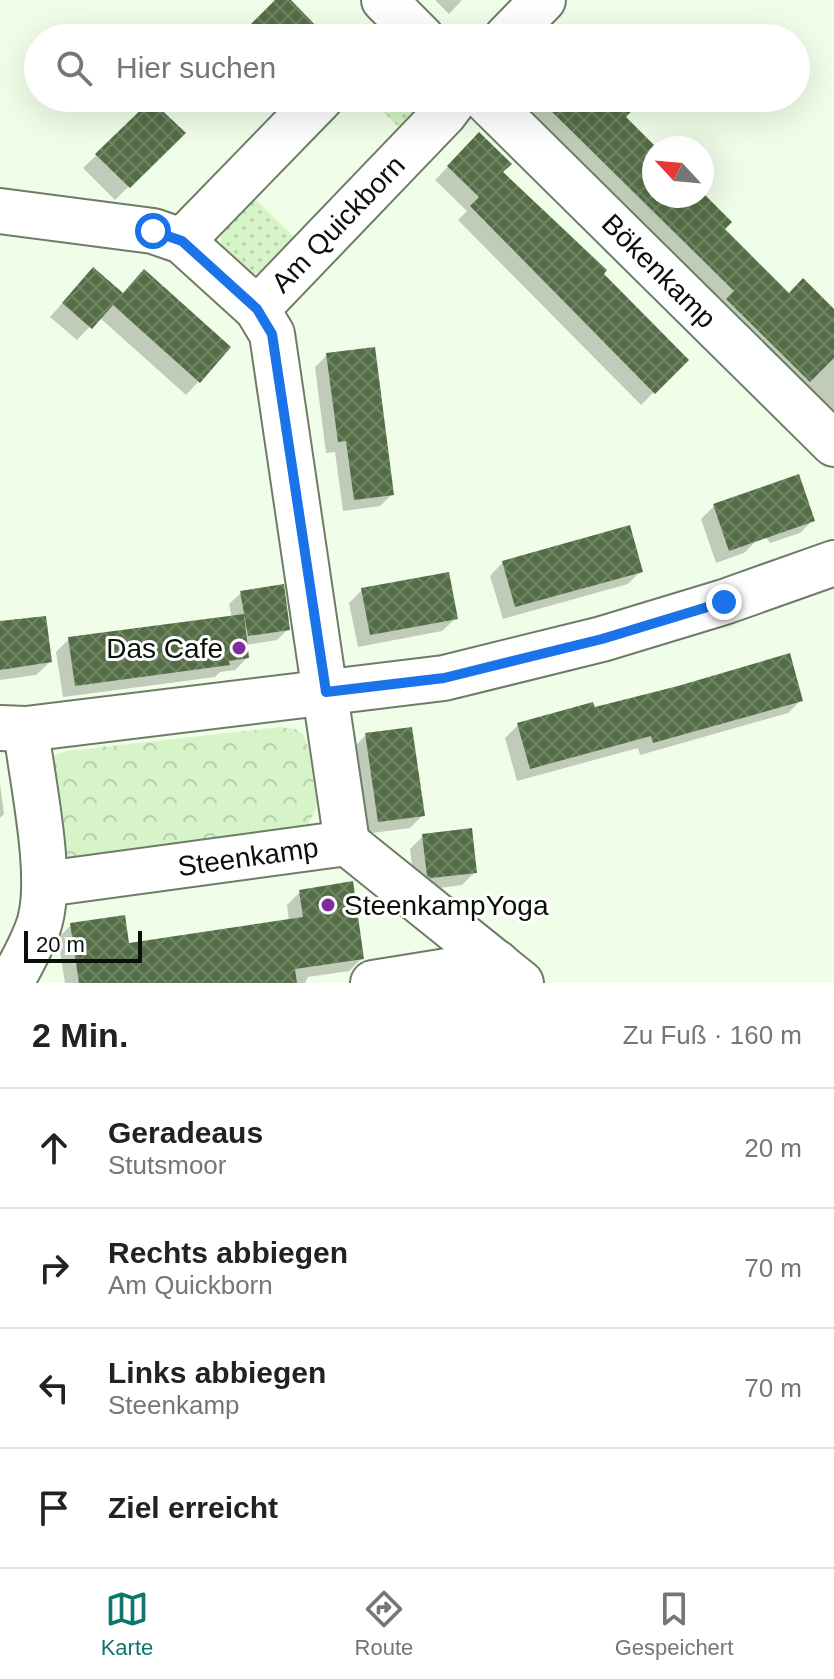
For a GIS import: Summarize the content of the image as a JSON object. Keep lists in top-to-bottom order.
{
  "streets": {
    "street": ["Am Quickborn", "Bökenkamp", "Steenkamp"]
  },
  "crossings": [
    ["Am Quickborn", "Steenkamp"]
  ],
  "places": ["Das Cafe", "SteenkampYoga"],
  "scale_bar": "20 m",
  "north": "top left",
  "page": {
    "search": "Hier suchen",
    "scale": "20 m",
    "heading": ["2 Min.", "Zu Fuß · 160 m"],
    "list": [
      ["Geradeaus", "Stutsmoor", "20 m"],
      ["Rechts abbiegen", "Am Quickborn", "70 m"],
      ["Links abbiegen", "Steenkamp", "70 m"],
      "Ziel erreicht"
    ],
    "nav": ["Karte", "Route", "Gespeichert"]
  }
}
